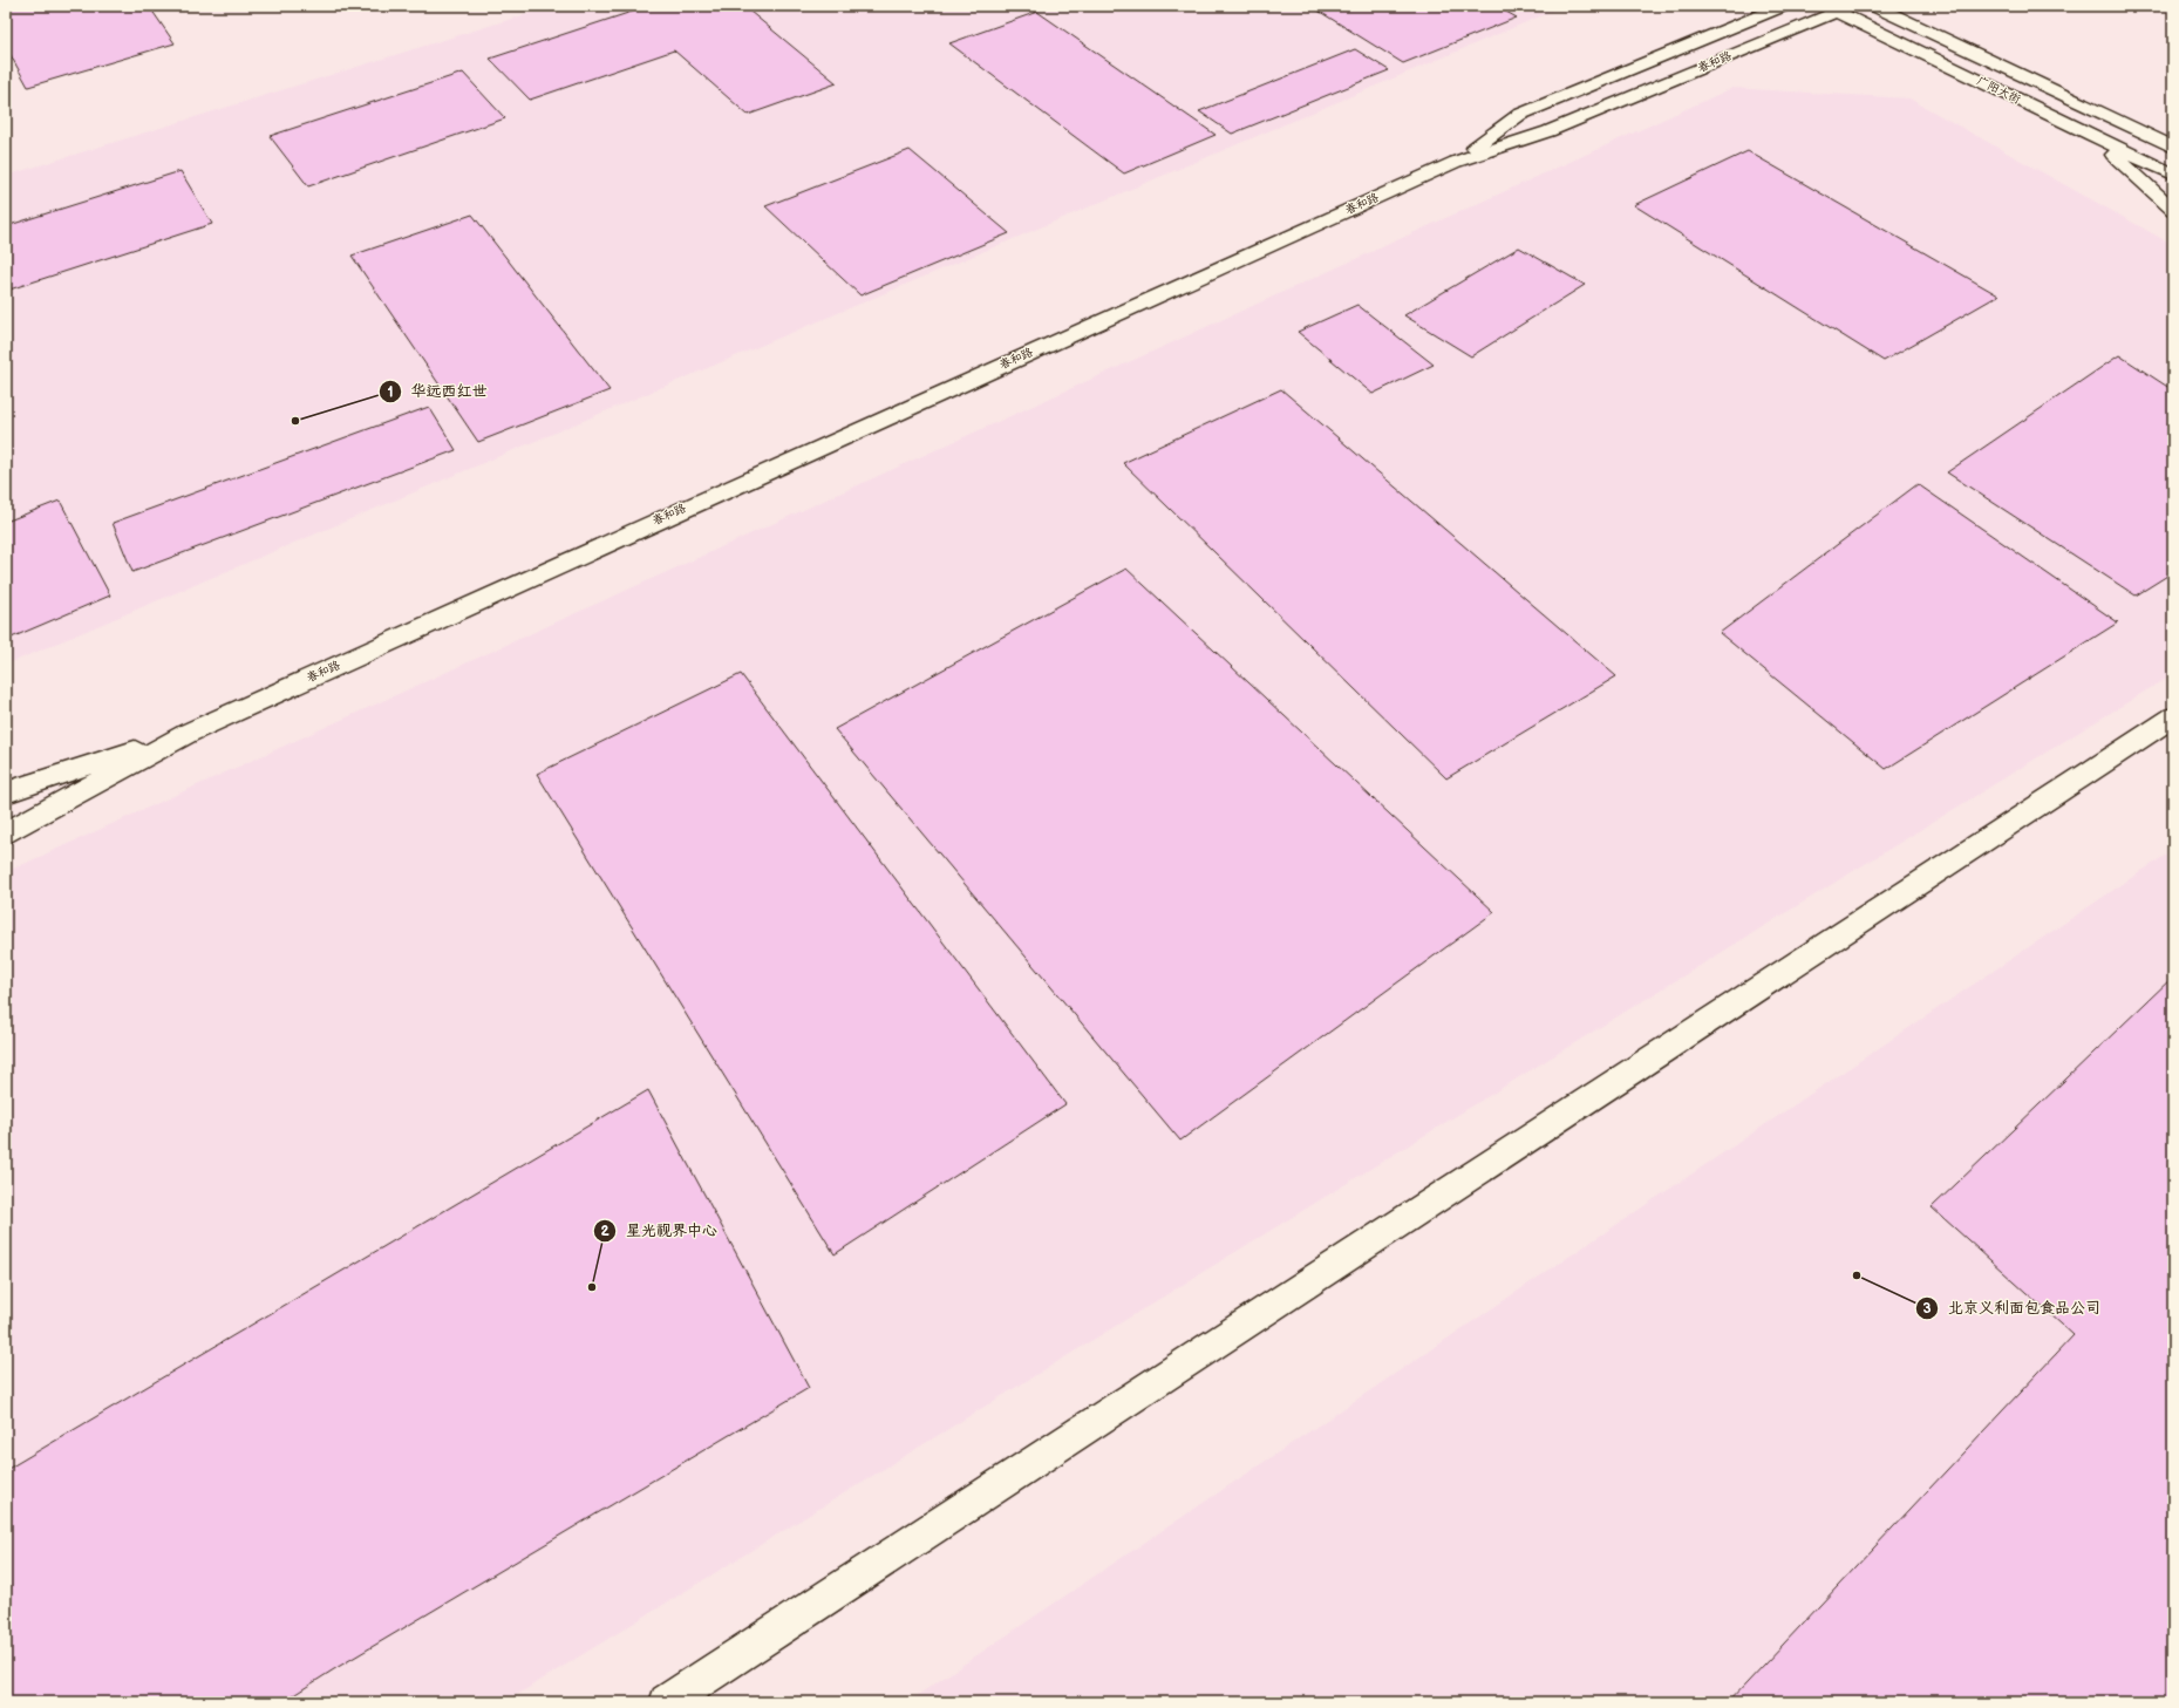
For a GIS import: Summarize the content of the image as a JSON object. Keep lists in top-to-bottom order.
{
  "streets": {
    "street": ["春和路", "广阳大街"]
  },
  "crossings": [
    ["春和路", "广阳大街"]
  ],
  "places": ["华远西红世", "北京义利面包食品公司", "星光视界中心"]
}
